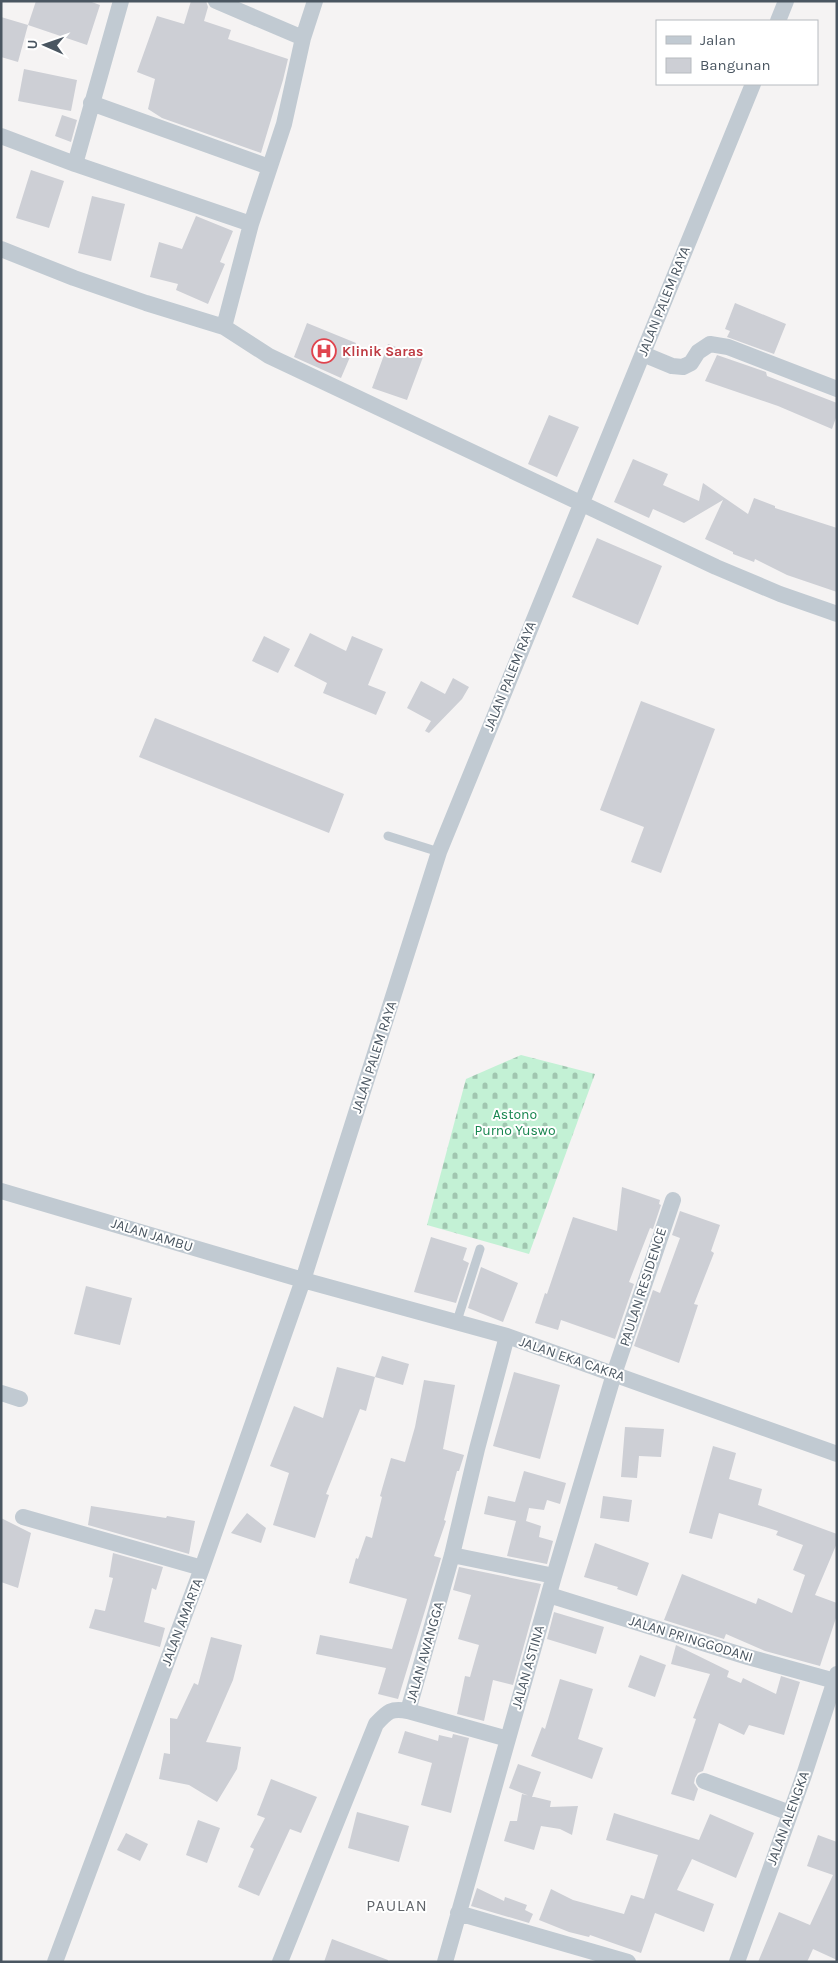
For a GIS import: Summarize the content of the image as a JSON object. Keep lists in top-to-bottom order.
{
  "streets": {
    "street": [
      "JALAN PALEM RAYA",
      "JALAN JAMBU",
      "PAULAN RESIDENCE",
      "JALAN EKA CAKRA",
      "JALAN AMARTA",
      "JALAN PRINGGODANI",
      "JALAN AWANGGA",
      "JALAN ASTINA",
      "JALAN ALENGKA"
    ]
  },
  "crossings": [
    ["JALAN PALEM RAYA", "JALAN JAMBU"],
    ["JALAN PALEM RAYA", "JALAN EKA CAKRA"],
    ["JALAN PALEM RAYA", "JALAN AMARTA"],
    ["JALAN JAMBU", "JALAN EKA CAKRA"],
    ["JALAN JAMBU", "JALAN AMARTA"],
    ["PAULAN RESIDENCE", "JALAN EKA CAKRA"],
    ["PAULAN RESIDENCE", "JALAN ASTINA"],
    ["JALAN EKA CAKRA", "JALAN AMARTA"],
    ["JALAN EKA CAKRA", "JALAN AWANGGA"],
    ["JALAN EKA CAKRA", "JALAN ASTINA"],
    ["JALAN PRINGGODANI", "JALAN ASTINA"],
    ["JALAN PRINGGODANI", "JALAN ALENGKA"]
  ],
  "districts": ["PAULAN"],
  "parks": ["Astono Purno Yuswo"],
  "places": {
    "hospital": ["Klinik Saras"]
  },
  "legend": ["Jalan", "Bangunan"],
  "north": "left"
}
